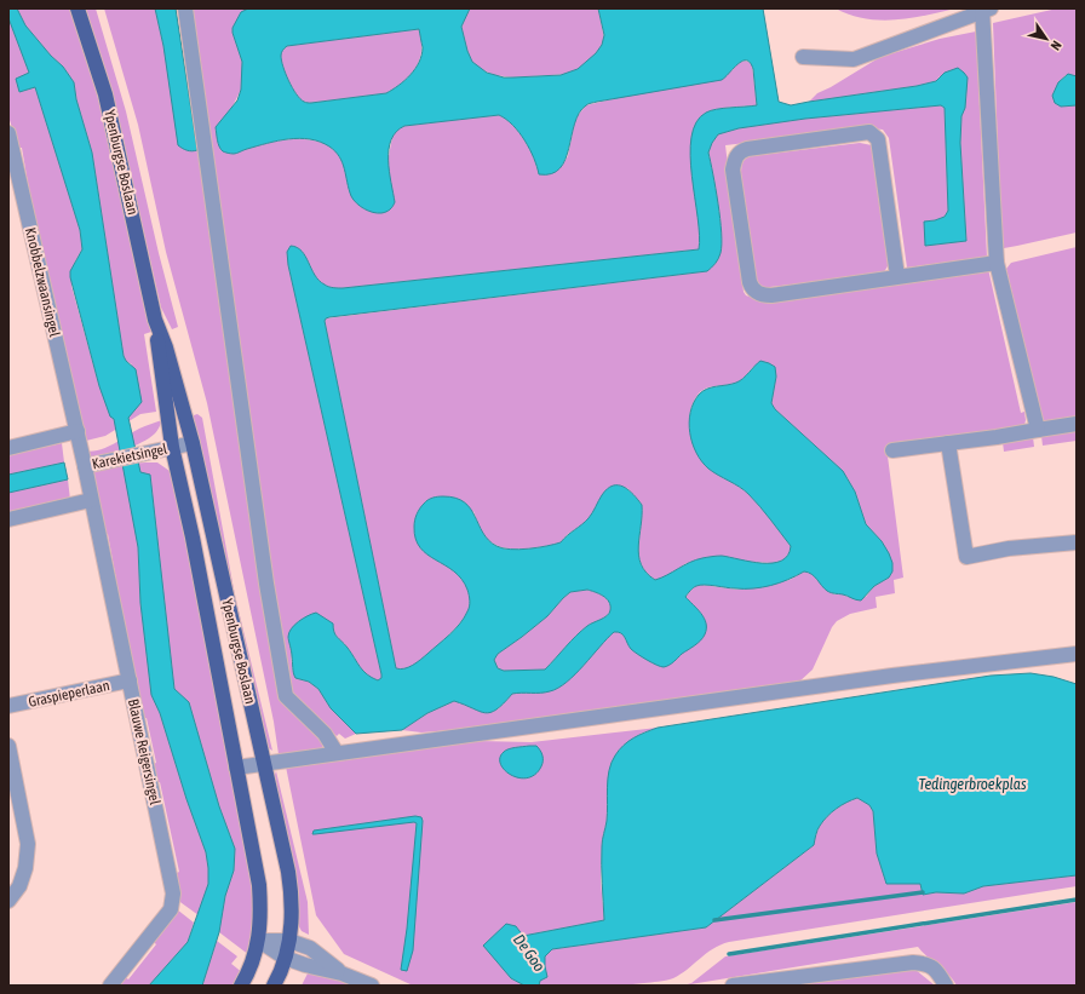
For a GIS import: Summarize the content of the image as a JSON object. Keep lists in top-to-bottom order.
{
  "streets": {
    "main road": ["Ypenburgse Boslaan"],
    "street": [
      "Knobbelzwaansingel",
      "Karekietsingel",
      "Graspieperlaan",
      "Blauwe Reigersingel"
    ]
  },
  "crossings": [
    ["Ypenburgse Boslaan", "Karekietsingel"],
    ["Knobbelzwaansingel", "Karekietsingel"],
    ["Karekietsingel", "Blauwe Reigersingel"],
    ["Graspieperlaan", "Blauwe Reigersingel"]
  ],
  "water": ["Tedingerbroekplas", "De Goo"],
  "north": "bottom right"
}
